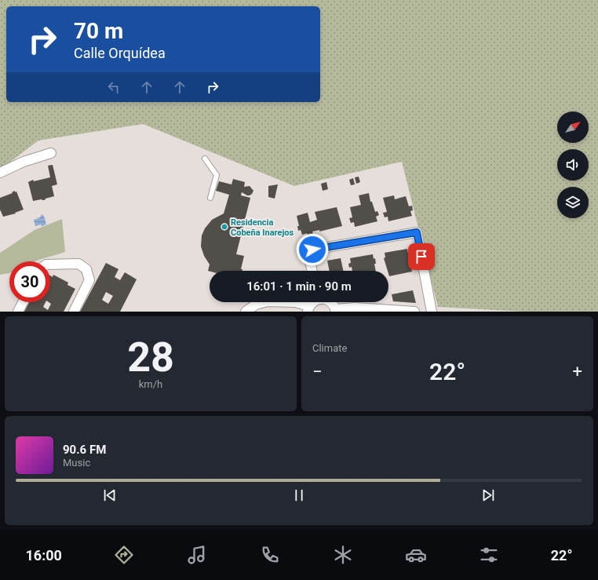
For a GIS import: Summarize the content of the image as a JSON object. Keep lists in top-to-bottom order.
{
  "places": ["Residencia Cobeña Inarejos"],
  "north": "top right",
  "page": {
    "turn": ["70 m", "Calle Orquídea"],
    "limit": "30",
    "trip": "16:01 · 1 min · 90 m",
    "tile": [
      ["28", "km/h"],
      "Climate"
    ],
    "heat": ["−", "22°", "+"],
    "song": ["90.6 FM", "Music"],
    "tabs": ["16:00", "22°"]
  }
}
